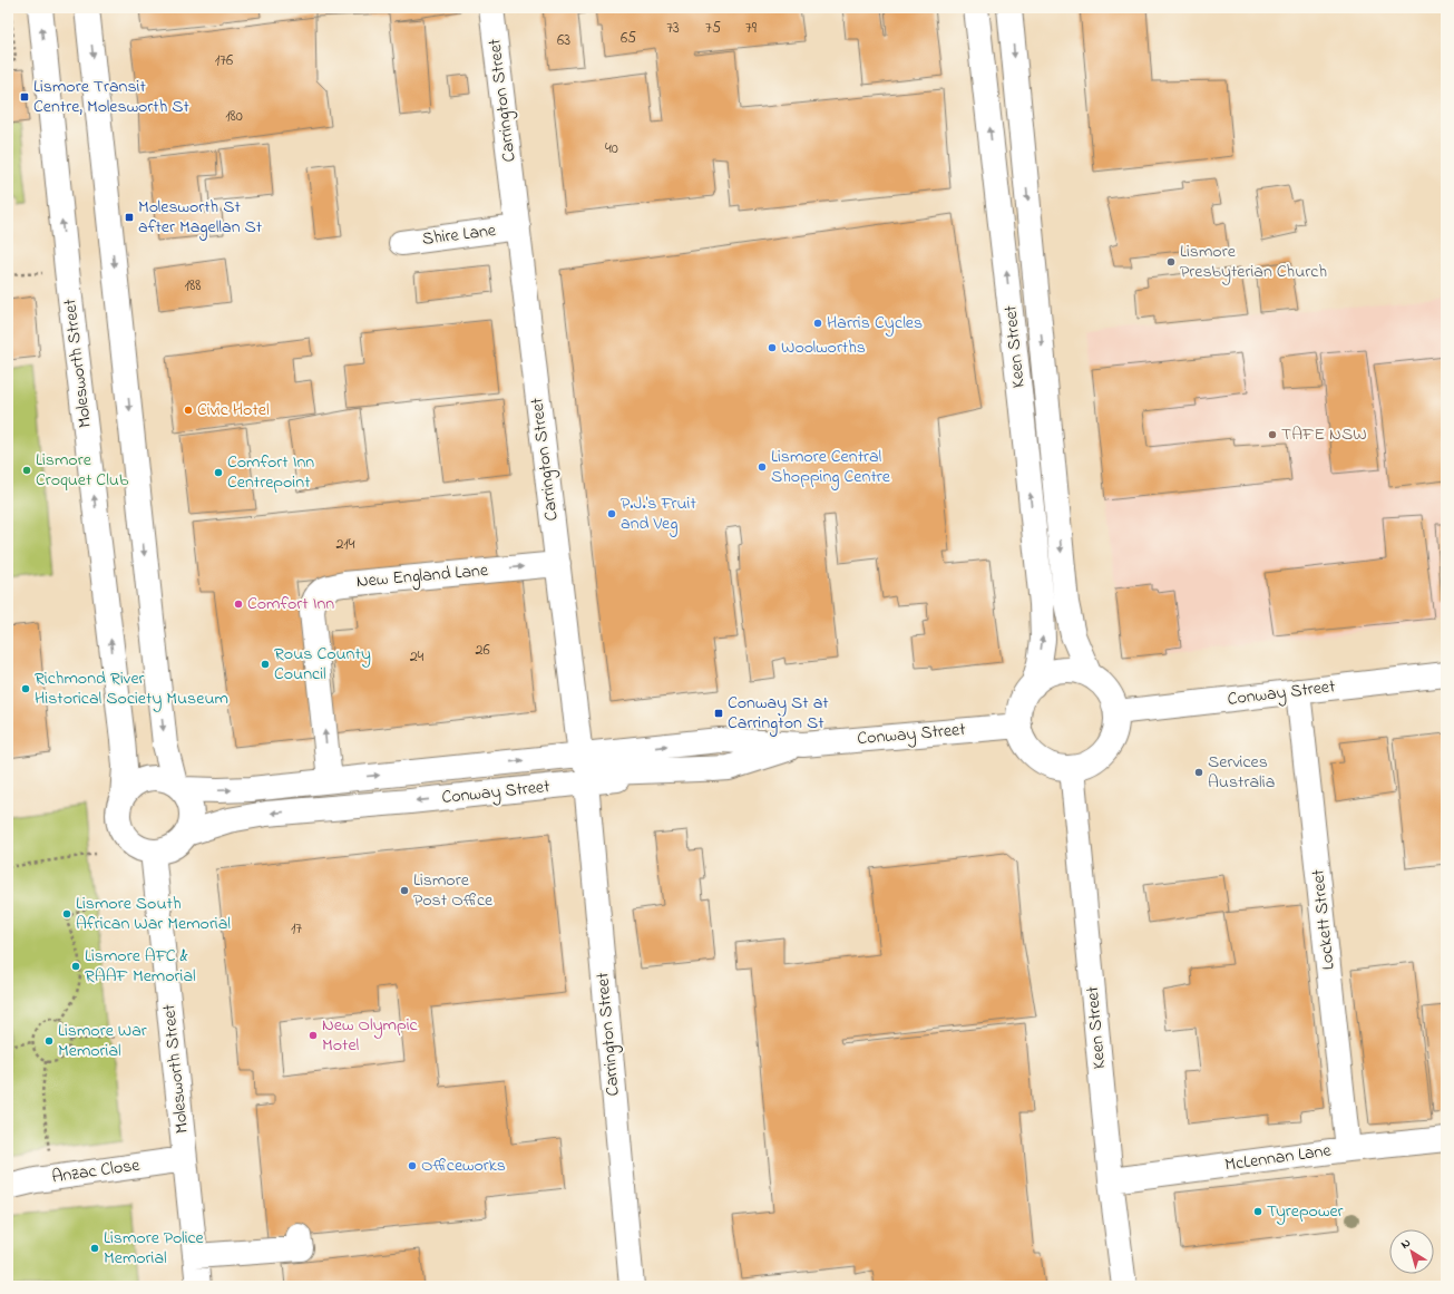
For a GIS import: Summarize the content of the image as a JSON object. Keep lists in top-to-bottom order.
{
  "streets": {
    "street": [
      "Carrington Street",
      "Shire Lane",
      "Keen Street",
      "Molesworth Street",
      "New England Lane",
      "Conway Street",
      "Lockett Street",
      "McLennan Lane",
      "Anzac Close"
    ]
  },
  "crossings": [
    ["Carrington Street", "Shire Lane"],
    ["Carrington Street", "New England Lane"],
    ["Carrington Street", "Conway Street"],
    ["Keen Street", "Conway Street"],
    ["Keen Street", "McLennan Lane"],
    ["Molesworth Street", "Conway Street"],
    ["Molesworth Street", "Anzac Close"],
    ["New England Lane", "Conway Street"],
    ["Conway Street", "Lockett Street"],
    ["Lockett Street", "McLennan Lane"]
  ],
  "places": {
    "transit": ["Lismore Transit Centre, Molesworth St", "Molesworth St after Magellan St", "Conway St at Carrington St"],
    "other": [
      "Lismore Presbyterian Church",
      "Harris Cycles",
      "Woolworths",
      "Civic Hotel",
      "TAFE NSW",
      "Lismore Central Shopping Centre",
      "Lismore Croquet Club",
      "Comfort Inn Centrepoint",
      "P.J.'s Fruit and Veg",
      "Comfort Inn",
      "Rous County Council",
      "Richmond River Historical Society Museum",
      "Services Australia",
      "Lismore Post Office",
      "Lismore South African War Memorial",
      "Lismore AFC & RAAF Memorial",
      "New Olympic Motel",
      "Lismore War Memorial",
      "Officeworks",
      "Tyrepower",
      "Lismore Police Memorial"
    ]
  },
  "house_numbers": [
    "73",
    "75",
    "79",
    "65",
    "63",
    "176",
    "180",
    "40",
    "188",
    "214",
    "26",
    "24",
    "17"
  ],
  "north": "top left"
}
